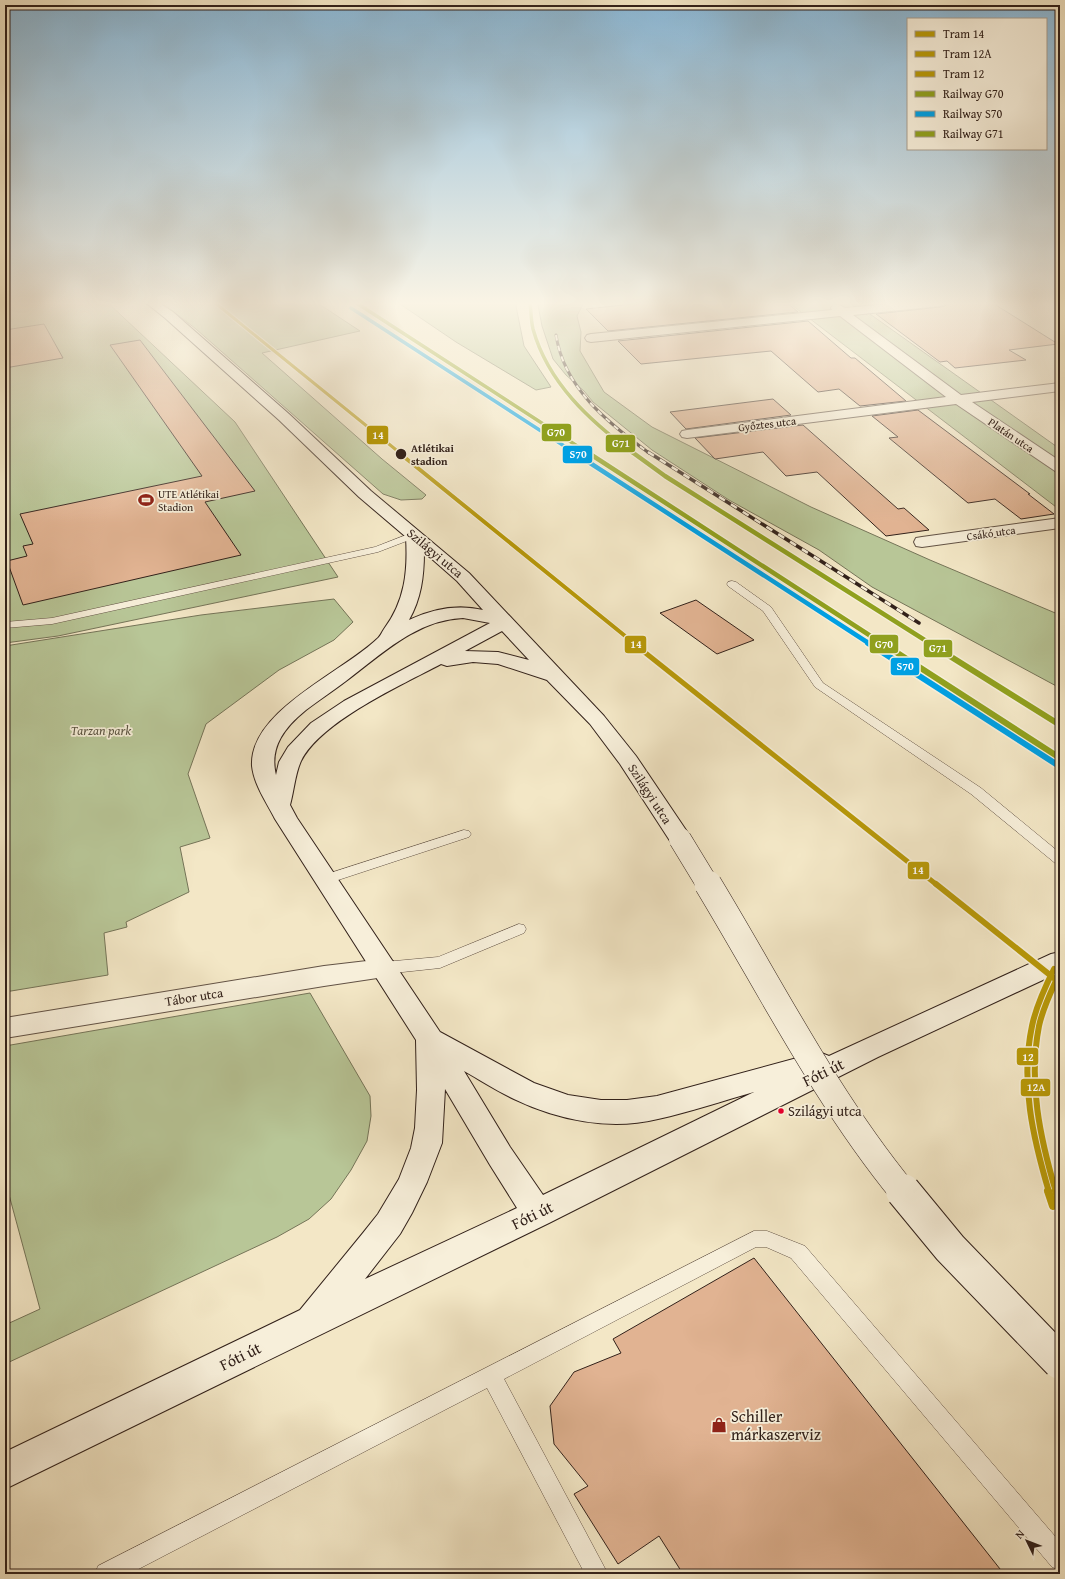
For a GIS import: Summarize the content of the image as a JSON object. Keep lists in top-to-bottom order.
{
  "streets": {
    "street": [
      "Győztes utca",
      "Platán utca",
      "Csákó utca",
      "Szilágyi utca",
      "Tábor utca",
      "Fóti út"
    ]
  },
  "crossings": [
    ["Győztes utca", "Platán utca"]
  ],
  "parks": ["Tarzan park"],
  "places": {
    "other": ["Atlétikai stadion", "Szilágyi utca"],
    "sports": ["UTE Atlétikai Stadion"],
    "shop": ["Schiller márkaszerviz"]
  },
  "lines": [
    "tram line 14",
    "rail line G70",
    "rail line S70",
    "rail line G71",
    "tram line 12",
    "tram line 12A"
  ],
  "legend": [
    "Tram 14",
    "Tram 12A",
    "Tram 12",
    "Railway G70",
    "Railway S70",
    "Railway G71"
  ],
  "north": "top left"
}
